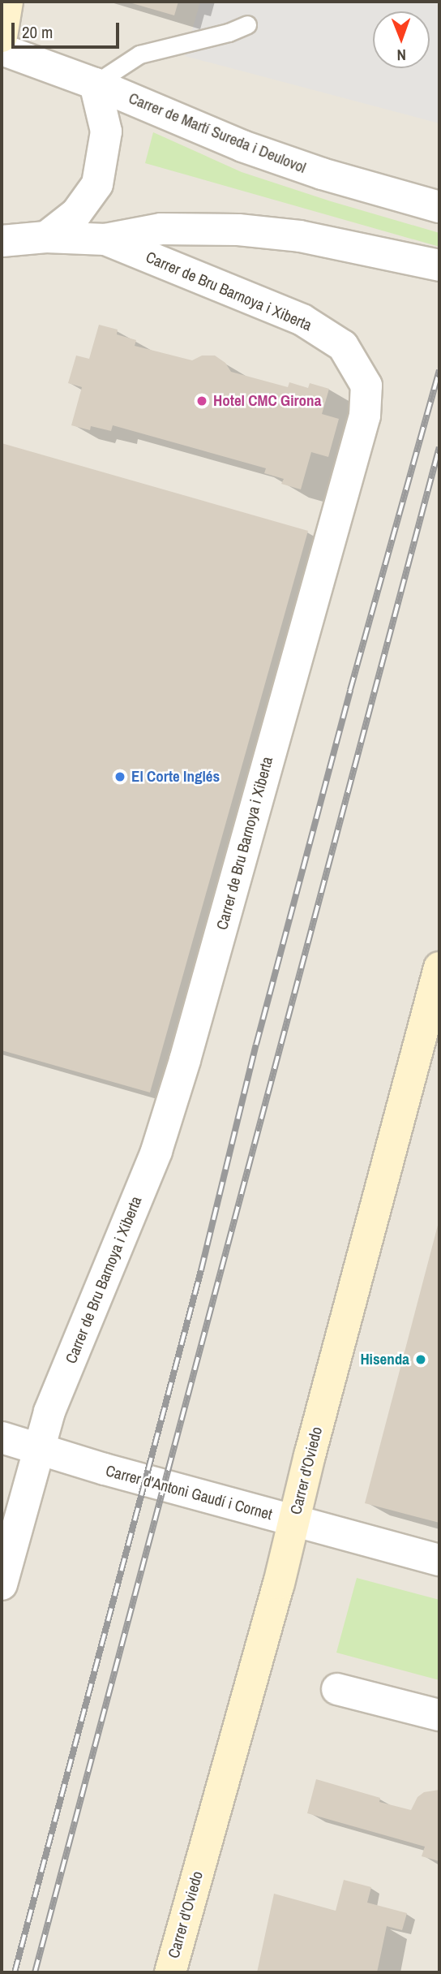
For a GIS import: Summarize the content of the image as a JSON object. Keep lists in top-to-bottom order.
{
  "streets": {
    "street": [
      "Carrer de Martí Sureda i Deulovol",
      "Carrer de Bru Barnoya i Xiberta",
      "Carrer d'Oviedo",
      "Carrer d'Antoni Gaudí i Cornet"
    ]
  },
  "crossings": [
    ["Carrer de Bru Barnoya i Xiberta", "Carrer d'Antoni Gaudí i Cornet"],
    ["Carrer d'Oviedo", "Carrer d'Antoni Gaudí i Cornet"]
  ],
  "places": ["Hotel CMC Girona", "El Corte Inglés", "Hisenda"],
  "scale_bar": "20 m",
  "north": "bottom"
}
